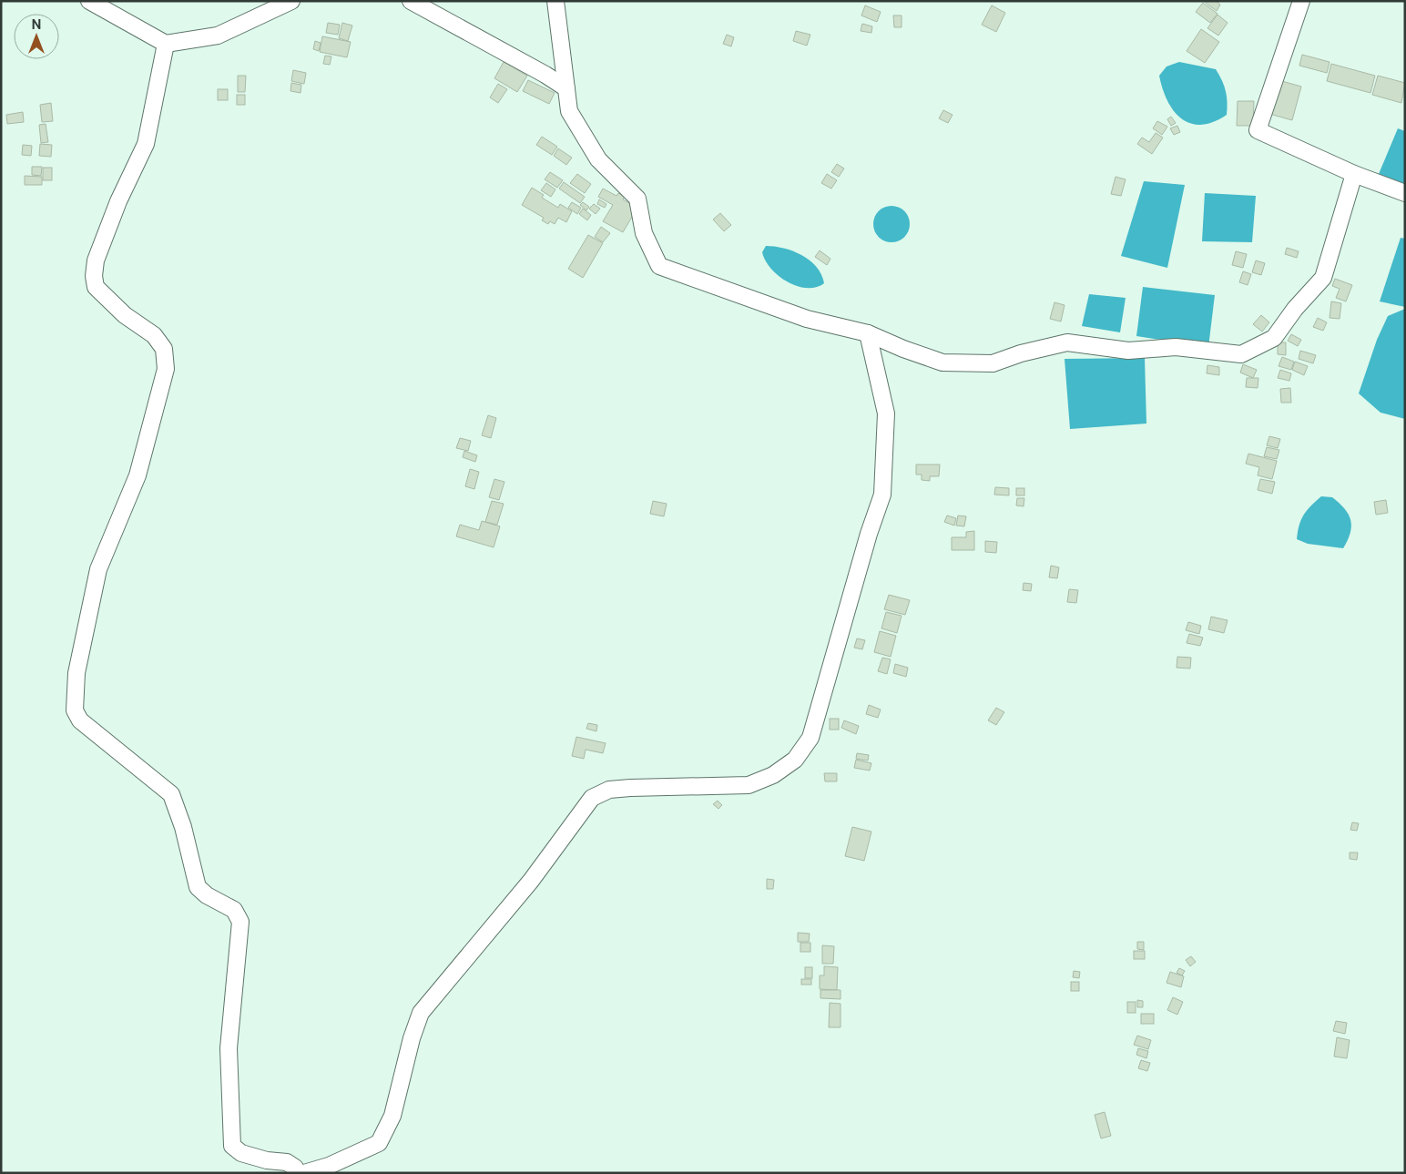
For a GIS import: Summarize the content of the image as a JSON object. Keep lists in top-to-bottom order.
{
  "north": "top"
}
